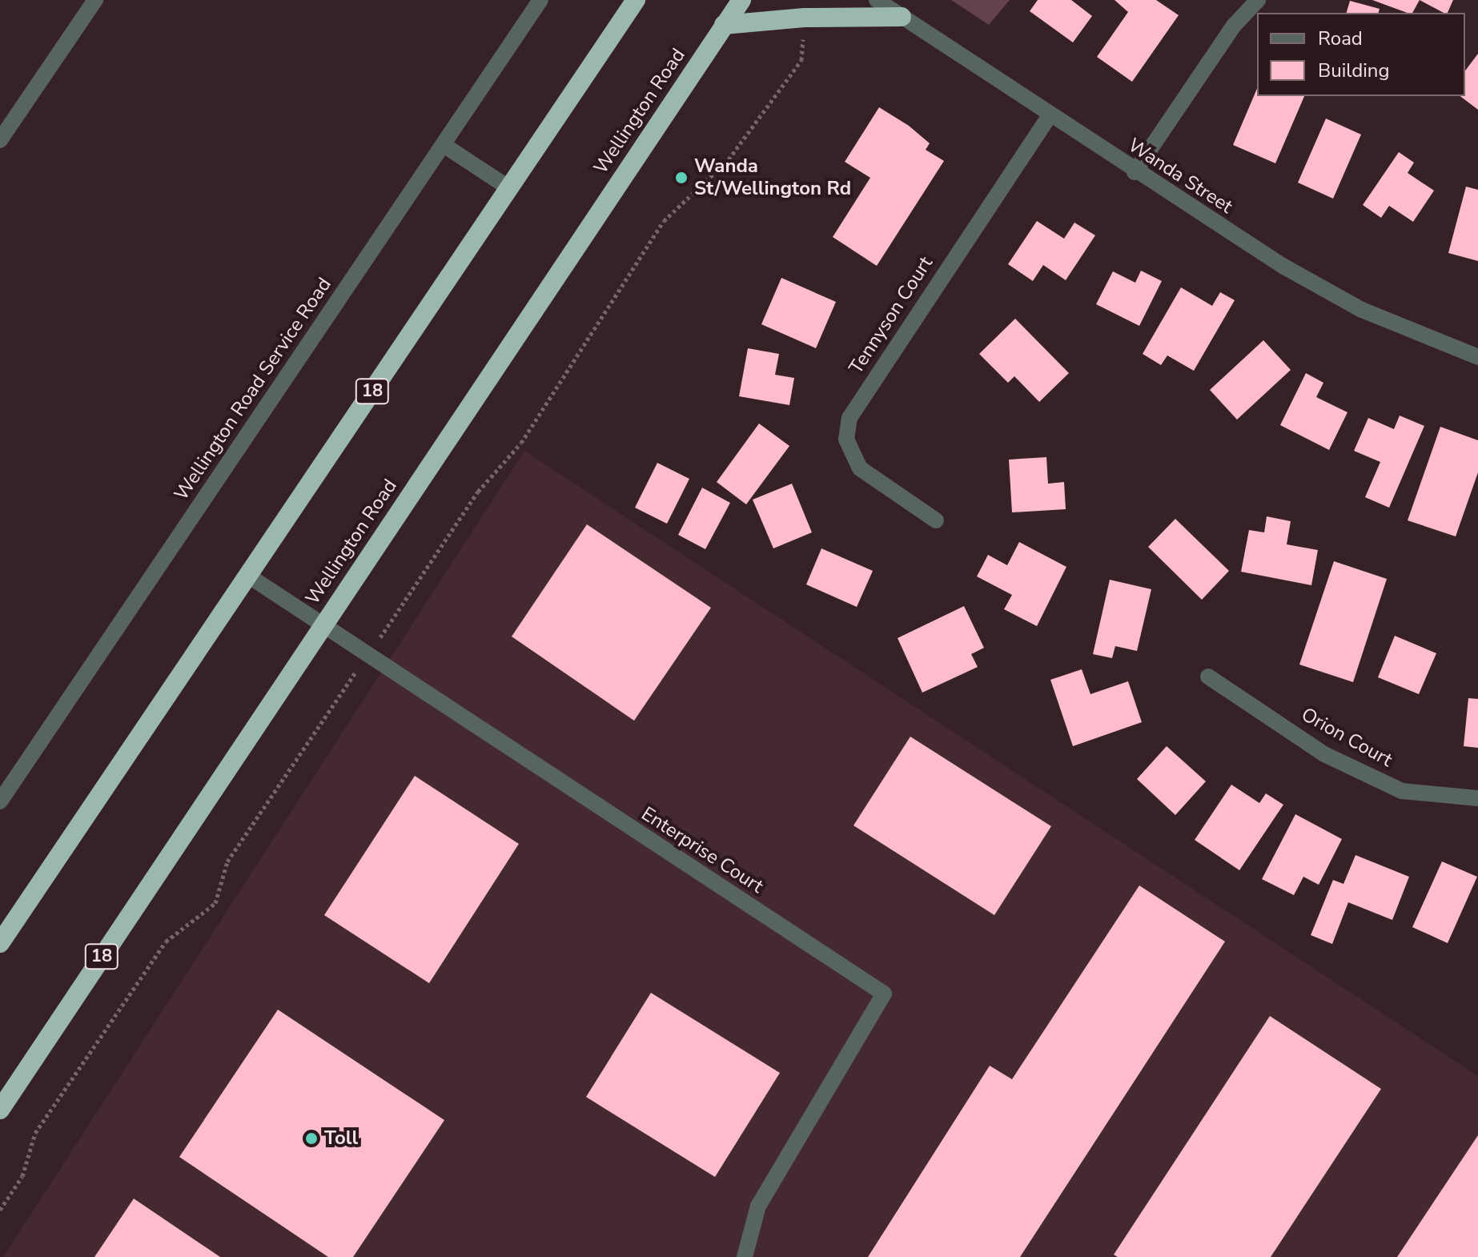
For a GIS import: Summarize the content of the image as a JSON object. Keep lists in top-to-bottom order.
{
  "streets": {
    "highway": ["Wellington Road", "18"],
    "street": [
      "Wanda Street",
      "Tennyson Court",
      "Wellington Road Service Road",
      "Orion Court",
      "Enterprise Court"
    ]
  },
  "crossings": [
    ["Wellington Road", "Enterprise Court"],
    ["Wanda Street", "Tennyson Court"],
    ["18", "Enterprise Court"]
  ],
  "places": ["Wanda St/Wellington Rd", "Toll"],
  "legend": ["Road", "Building"]
}
